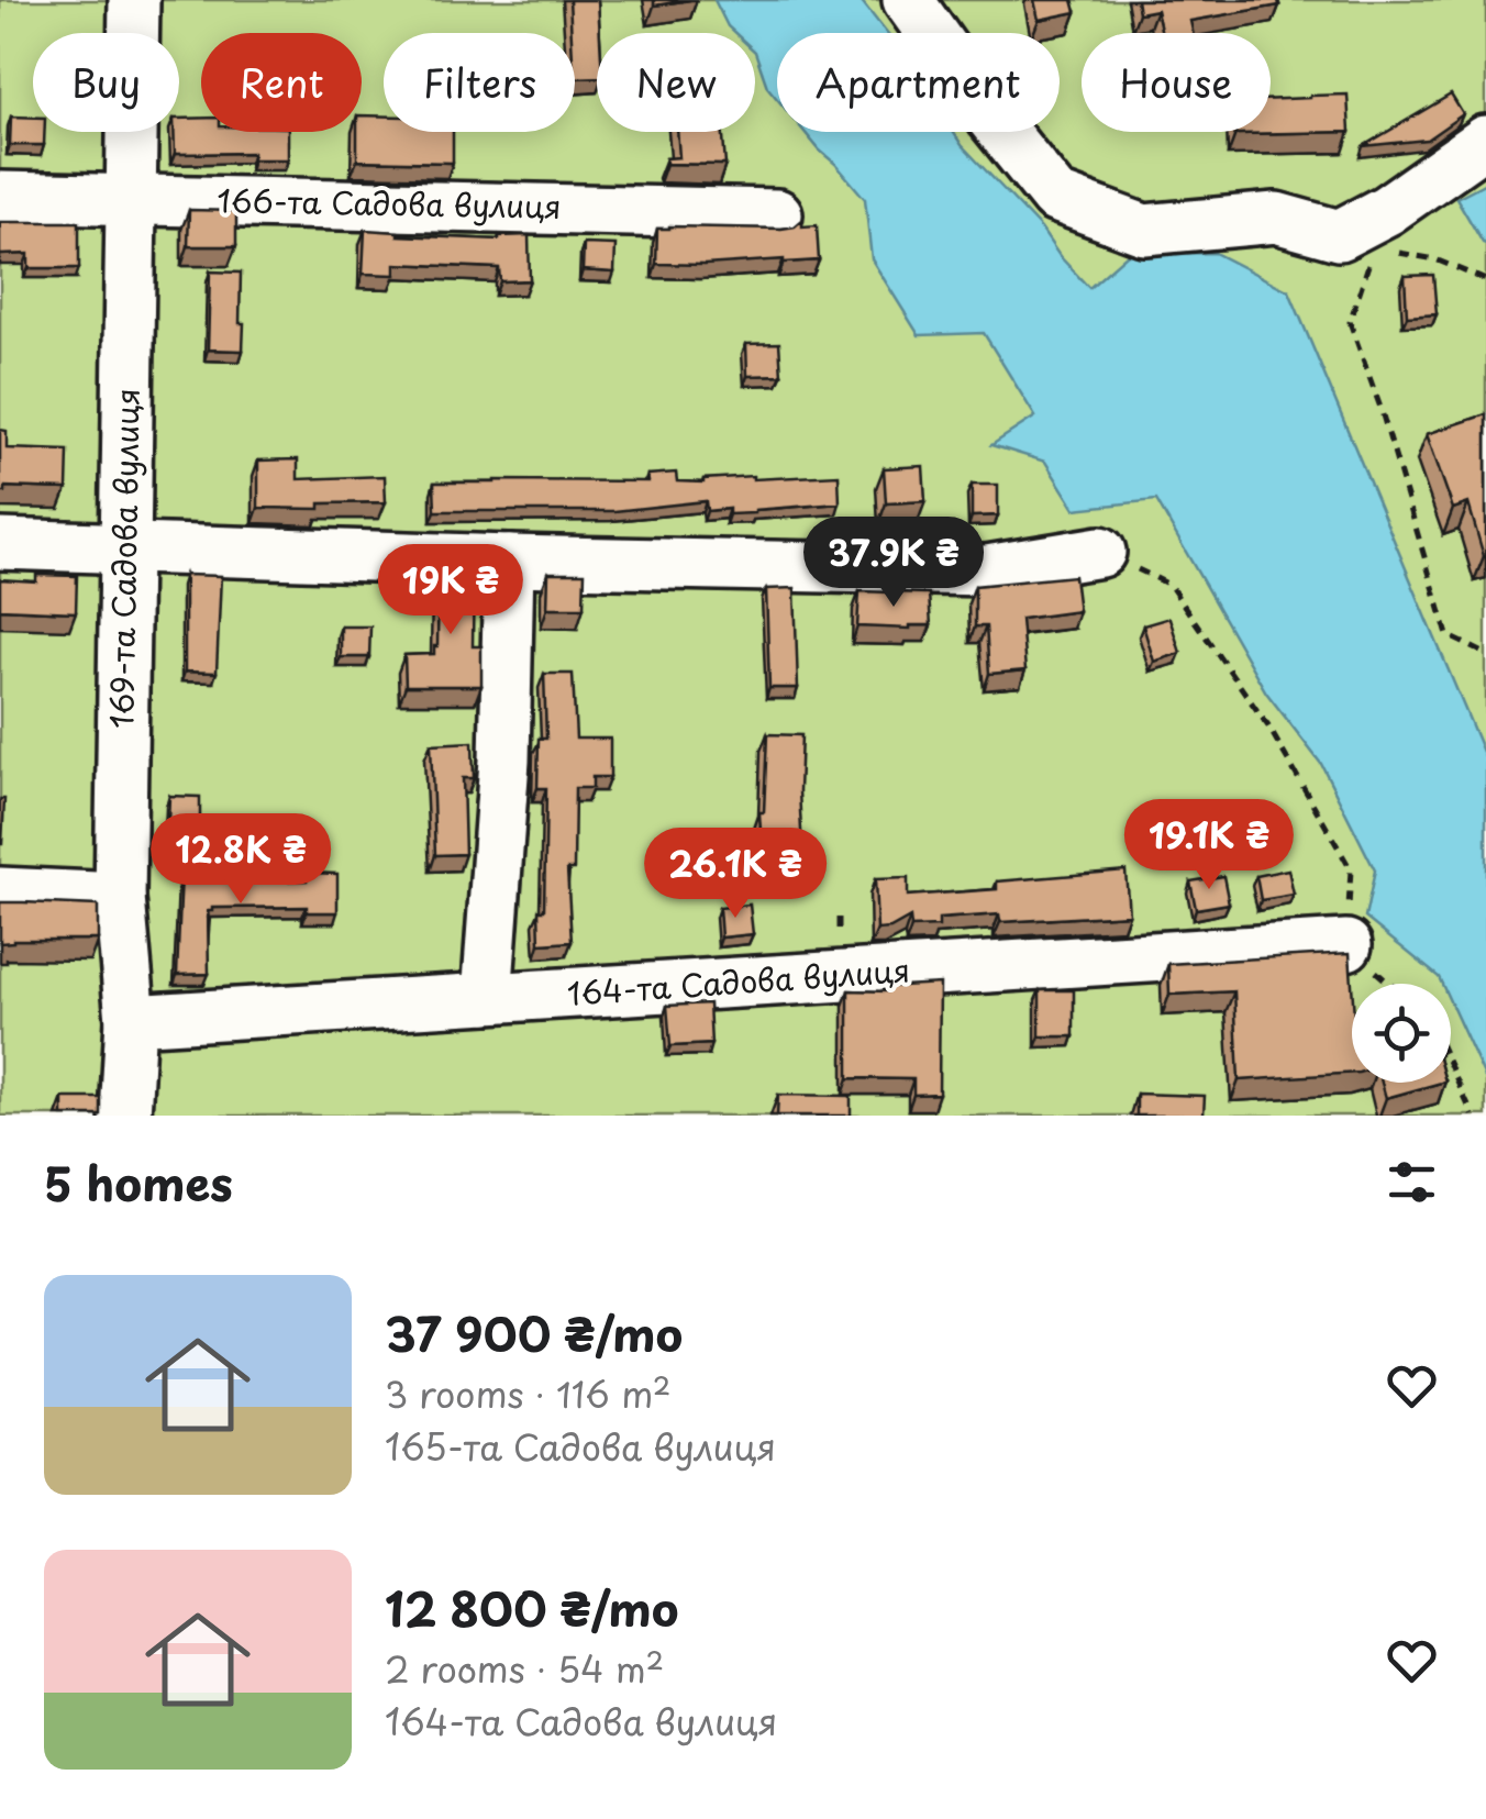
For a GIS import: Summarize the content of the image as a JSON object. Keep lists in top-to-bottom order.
{
  "streets": {
    "street": ["166-та Садова вулиця", "169-та Садова вулиця", "164-та Садова вулиця"]
  },
  "crossings": [
    ["166-та Садова вулиця", "169-та Садова вулиця"],
    ["169-та Садова вулиця", "164-та Садова вулиця"]
  ],
  "page": {
    "chip": [
      "Buy",
      "Rent",
      "Filters",
      "New",
      "Apartment",
      "House"
    ],
    "price": [
      "37.9K ₴",
      "19K ₴",
      "19.1K ₴",
      "12.8K ₴",
      "26.1K ₴"
    ],
    "heading": "5 homes",
    "list": [
      {
        "name": "37 900 ₴/mo",
        "note": "3 rooms · 116 m² · 165-та Садова вулиця"
      },
      {
        "name": "12 800 ₴/mo",
        "note": "2 rooms · 54 m² · 164-та Садова вулиця"
      }
    ]
  }
}
